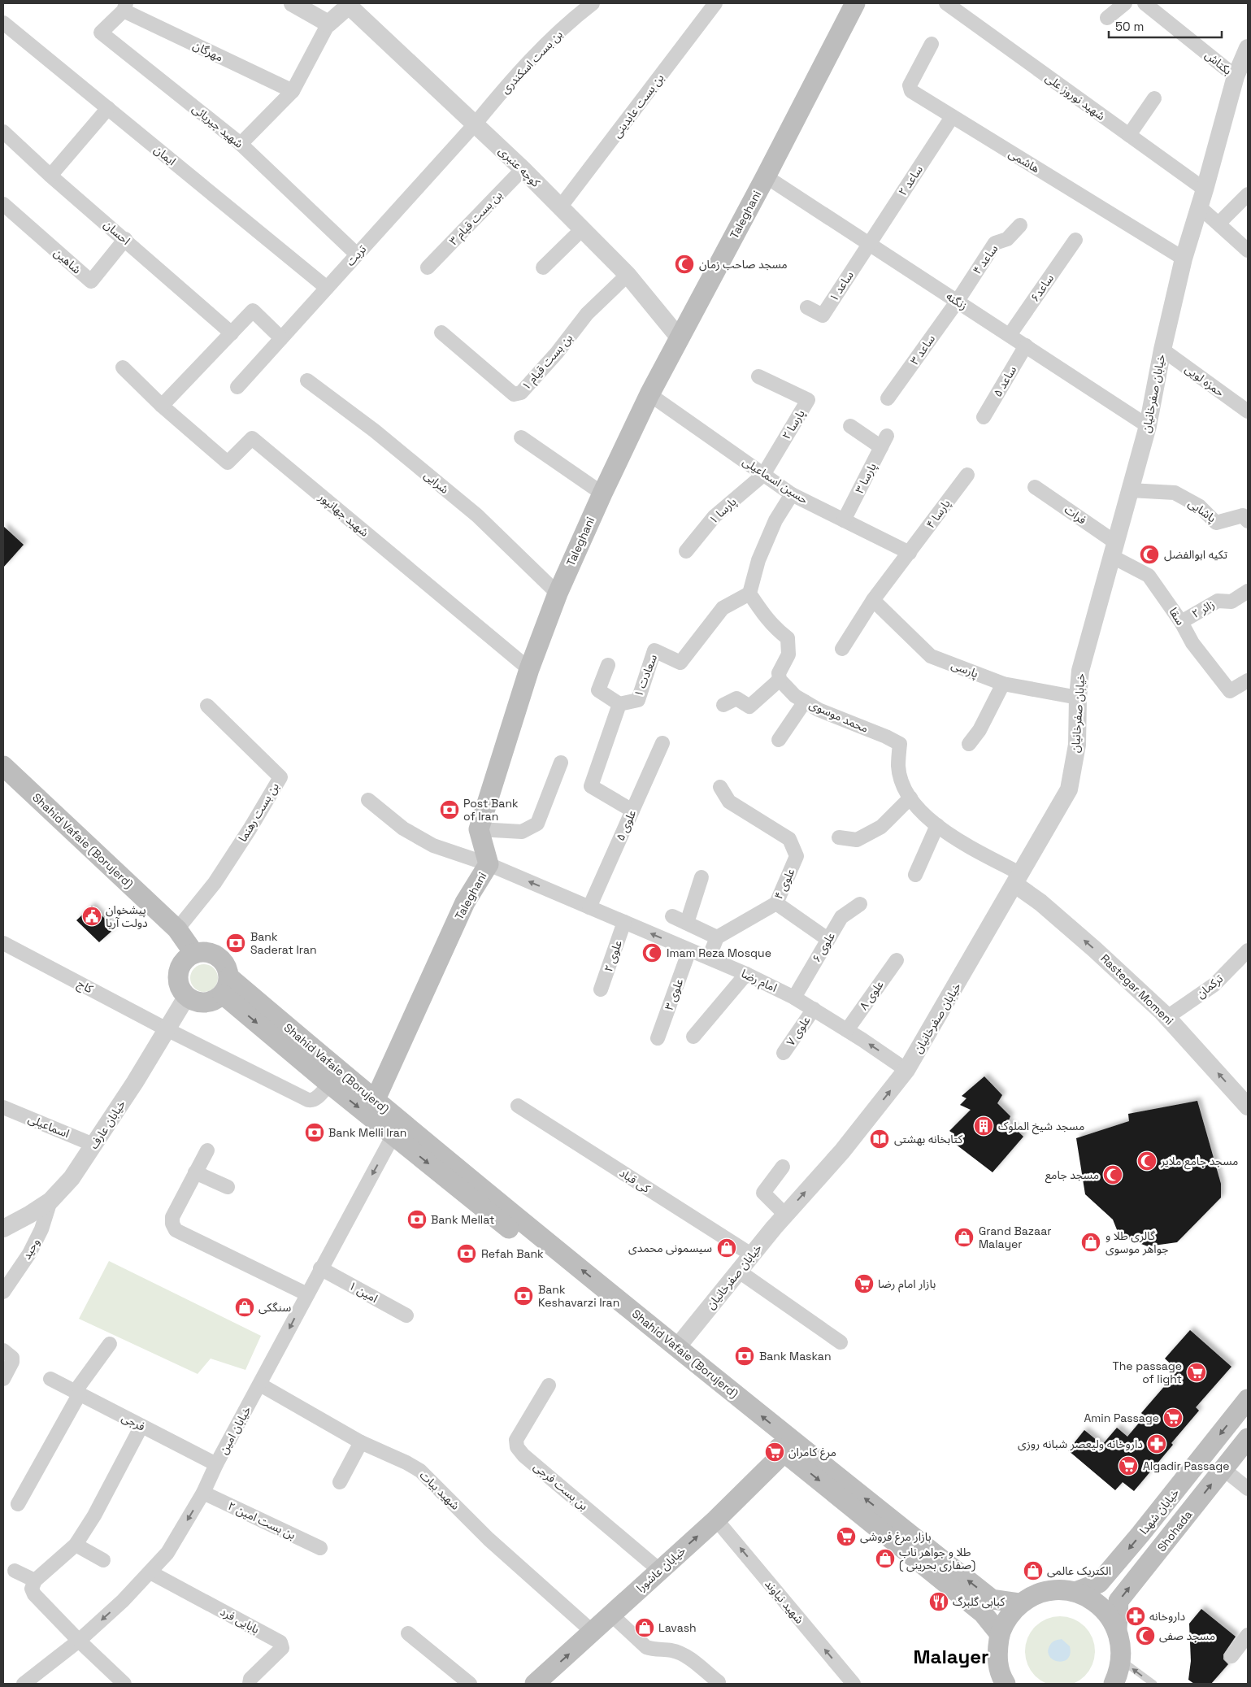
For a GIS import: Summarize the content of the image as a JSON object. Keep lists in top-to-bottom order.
{
  "streets": {
    "main road": [
      "Taleghani",
      "Shahid Vafaie (Borujerd)",
      "خیابان شهدا",
      "Shohada",
      "خیابان عاشورا"
    ],
    "street": [
      "مهرگان",
      "بن بست اسکندری",
      "بکتاش",
      "شهید نوروز علی",
      "بن بست عابدینی",
      "شهید جیریائی",
      "ایمان",
      "هاشمی",
      "کوچه عنبری",
      "ساعد ۲",
      "بن بست قیام ۳",
      "احسان",
      "تربت",
      "ساعد ۴",
      "شاهین",
      "ساعد ۱",
      "ساعد۶",
      "زنگنه",
      "ساعد ۳",
      "بن بست قیام ۱",
      "حمزه لویی",
      "ساعد ۵",
      "خیابان صفرخانیان",
      "پارسا ۲",
      "پارسا ۳",
      "حسین اسماعیلی",
      "شرایی",
      "پارسا ۱",
      "پاشایی",
      "پارسا ۴",
      "شهید جهانپور",
      "فرات",
      "زائر ۲",
      "سقا",
      "پارسی",
      "سعادت ۱",
      "محمد موسوی",
      "بن بست رهنما",
      "علوی ۵",
      "علوی ۴",
      "علوی ۶",
      "علوی ۲",
      "امام رضا",
      "کاج",
      "ترکمان",
      "Rastegar Momeni",
      "علوی ۳",
      "علوی ۸",
      "علوی ۷",
      "خیابان عارف",
      "اسماعیلی",
      "کی قباد",
      "وحید",
      "امین ۱",
      "فرجی",
      "خیابان امین",
      "بن بست فرجی",
      "شهید بیات",
      "بن بست امین ۲",
      "شهید نیاوند",
      "بابایی فرد"
    ]
  },
  "crossings": [
    ["مهرگان", "شهید جیریائی"],
    ["بن بست اسکندری", "کوچه عنبری"],
    ["بن بست اسکندری", "تربت"],
    ["بکتاش", "خیابان صفرخانیان"],
    ["شهید نوروز علی", "خیابان صفرخانیان"],
    ["بن بست عابدینی", "کوچه عنبری"],
    ["شهید جیریائی", "تربت"],
    ["ایمان", "تربت"],
    ["هاشمی", "ساعد ۲"],
    ["هاشمی", "خیابان صفرخانیان"],
    ["کوچه عنبری", "Taleghani"],
    ["کوچه عنبری", "بن بست قیام ۳"],
    ["کوچه عنبری", "تربت"],
    ["کوچه عنبری", "بن بست قیام ۱"],
    ["ساعد ۲", "ساعد ۱"],
    ["ساعد ۲", "زنگنه"],
    ["Taleghani", "زنگنه"],
    ["Taleghani", "حسین اسماعیلی"],
    ["Taleghani", "شرایی"],
    ["Taleghani", "شهید جهانپور"],
    ["Taleghani", "Shahid Vafaie (Borujerd)"],
    ["Taleghani", "امام رضا"],
    ["احسان", "شاهین"],
    ["ساعد ۴", "زنگنه"],
    ["ساعد ۴", "ساعد ۳"],
    ["ساعد ۱", "زنگنه"],
    ["ساعد۶", "زنگنه"],
    ["زنگنه", "ساعد ۳"],
    ["زنگنه", "ساعد ۵"],
    ["زنگنه", "خیابان صفرخانیان"],
    ["حمزه لویی", "خیابان صفرخانیان"],
    ["خیابان صفرخانیان", "پاشایی"],
    ["خیابان صفرخانیان", "فرات"],
    ["خیابان صفرخانیان", "سقا"],
    ["خیابان صفرخانیان", "پارسی"],
    ["خیابان صفرخانیان", "محمد موسوی"],
    ["خیابان صفرخانیان", "Shahid Vafaie (Borujerd)"],
    ["خیابان صفرخانیان", "امام رضا"],
    ["خیابان صفرخانیان", "Rastegar Momeni"],
    ["خیابان صفرخانیان", "کی قباد"],
    ["پارسا ۲", "حسین اسماعیلی"],
    ["پارسا ۲", "پارسا ۱"],
    ["پارسا ۳", "حسین اسماعیلی"],
    ["حسین اسماعیلی", "پارسا ۱"],
    ["حسین اسماعیلی", "پارسا ۴"],
    ["پارسا ۴", "پارسی"],
    ["فرات", "سقا"],
    ["زائر ۲", "سقا"],
    ["سعادت ۱", "علوی ۵"],
    ["محمد موسوی", "Rastegar Momeni"],
    ["بن بست رهنما", "Shahid Vafaie (Borujerd)"],
    ["علوی ۵", "امام رضا"],
    ["Shahid Vafaie (Borujerd)", "کاج"],
    ["Shahid Vafaie (Borujerd)", "خیابان عارف"],
    ["Shahid Vafaie (Borujerd)", "خیابان امین"],
    ["Shahid Vafaie (Borujerd)", "خیابان عاشورا"],
    ["علوی ۶", "امام رضا"],
    ["علوی ۲", "امام رضا"],
    ["امام رضا", "علوی ۳"],
    ["امام رضا", "علوی ۸"],
    ["امام رضا", "علوی ۷"],
    ["کاج", "خیابان عارف"],
    ["ترکمان", "Rastegar Momeni"],
    ["خیابان عارف", "اسماعیلی"],
    ["خیابان عارف", "وحید"],
    ["امین ۱", "خیابان امین"],
    ["فرجی", "خیابان امین"],
    ["خیابان امین", "شهید بیات"],
    ["خیابان امین", "بن بست امین ۲"],
    ["خیابان امین", "بابایی فرد"],
    ["بن بست فرجی", "خیابان عاشورا"],
    ["شهید بیات", "خیابان عاشورا"],
    ["خیابان عاشورا", "شهید نیاوند"]
  ],
  "one_way": [
    "امام رضا",
    "Rastegar Momeni",
    "خیابان شهدا",
    "Shohada",
    "خیابان عاشورا"
  ],
  "districts": ["Malayer"],
  "places": {
    "mosque": [
      "مسجد صاحب زمان",
      "تکیه ابوالفضل",
      "Imam Reza Mosque",
      "مسجد جامع ملایر",
      "مسجد جامع",
      "مسجد صفی"
    ],
    "bank": [
      "Post Bank of Iran",
      "Bank Saderat Iran",
      "Bank Melli Iran",
      "Bank Mellat",
      "Refah Bank",
      "Bank Keshavarzi Iran",
      "Bank Maskan"
    ],
    "public building": ["پیشخوان دولت آریا"],
    "building": ["مسجد شیخ الملوک"],
    "library": ["کتابخانه بهشتی"],
    "shop": [
      "Grand Bazaar Malayer",
      "گالری طلا و جواهر موسوی",
      "سیسمونی محمدی",
      "سنگکی",
      "طلا و جواهر ناب ( صفاری بحرینی)",
      "الکتریک عالمی",
      "Lavash"
    ],
    "supermarket": [
      "بازار امام رضا",
      "The passage of light",
      "Amin Passage",
      "مرغ کامران",
      "Algadir Passage",
      "بازار مرغ فروشی"
    ],
    "pharmacy": ["داروخانه ولیعصر شبانه روزی", "داروخانه"],
    "restaurant": ["کبابی گلبرگ"]
  },
  "scale_bar": "50 m"
}
